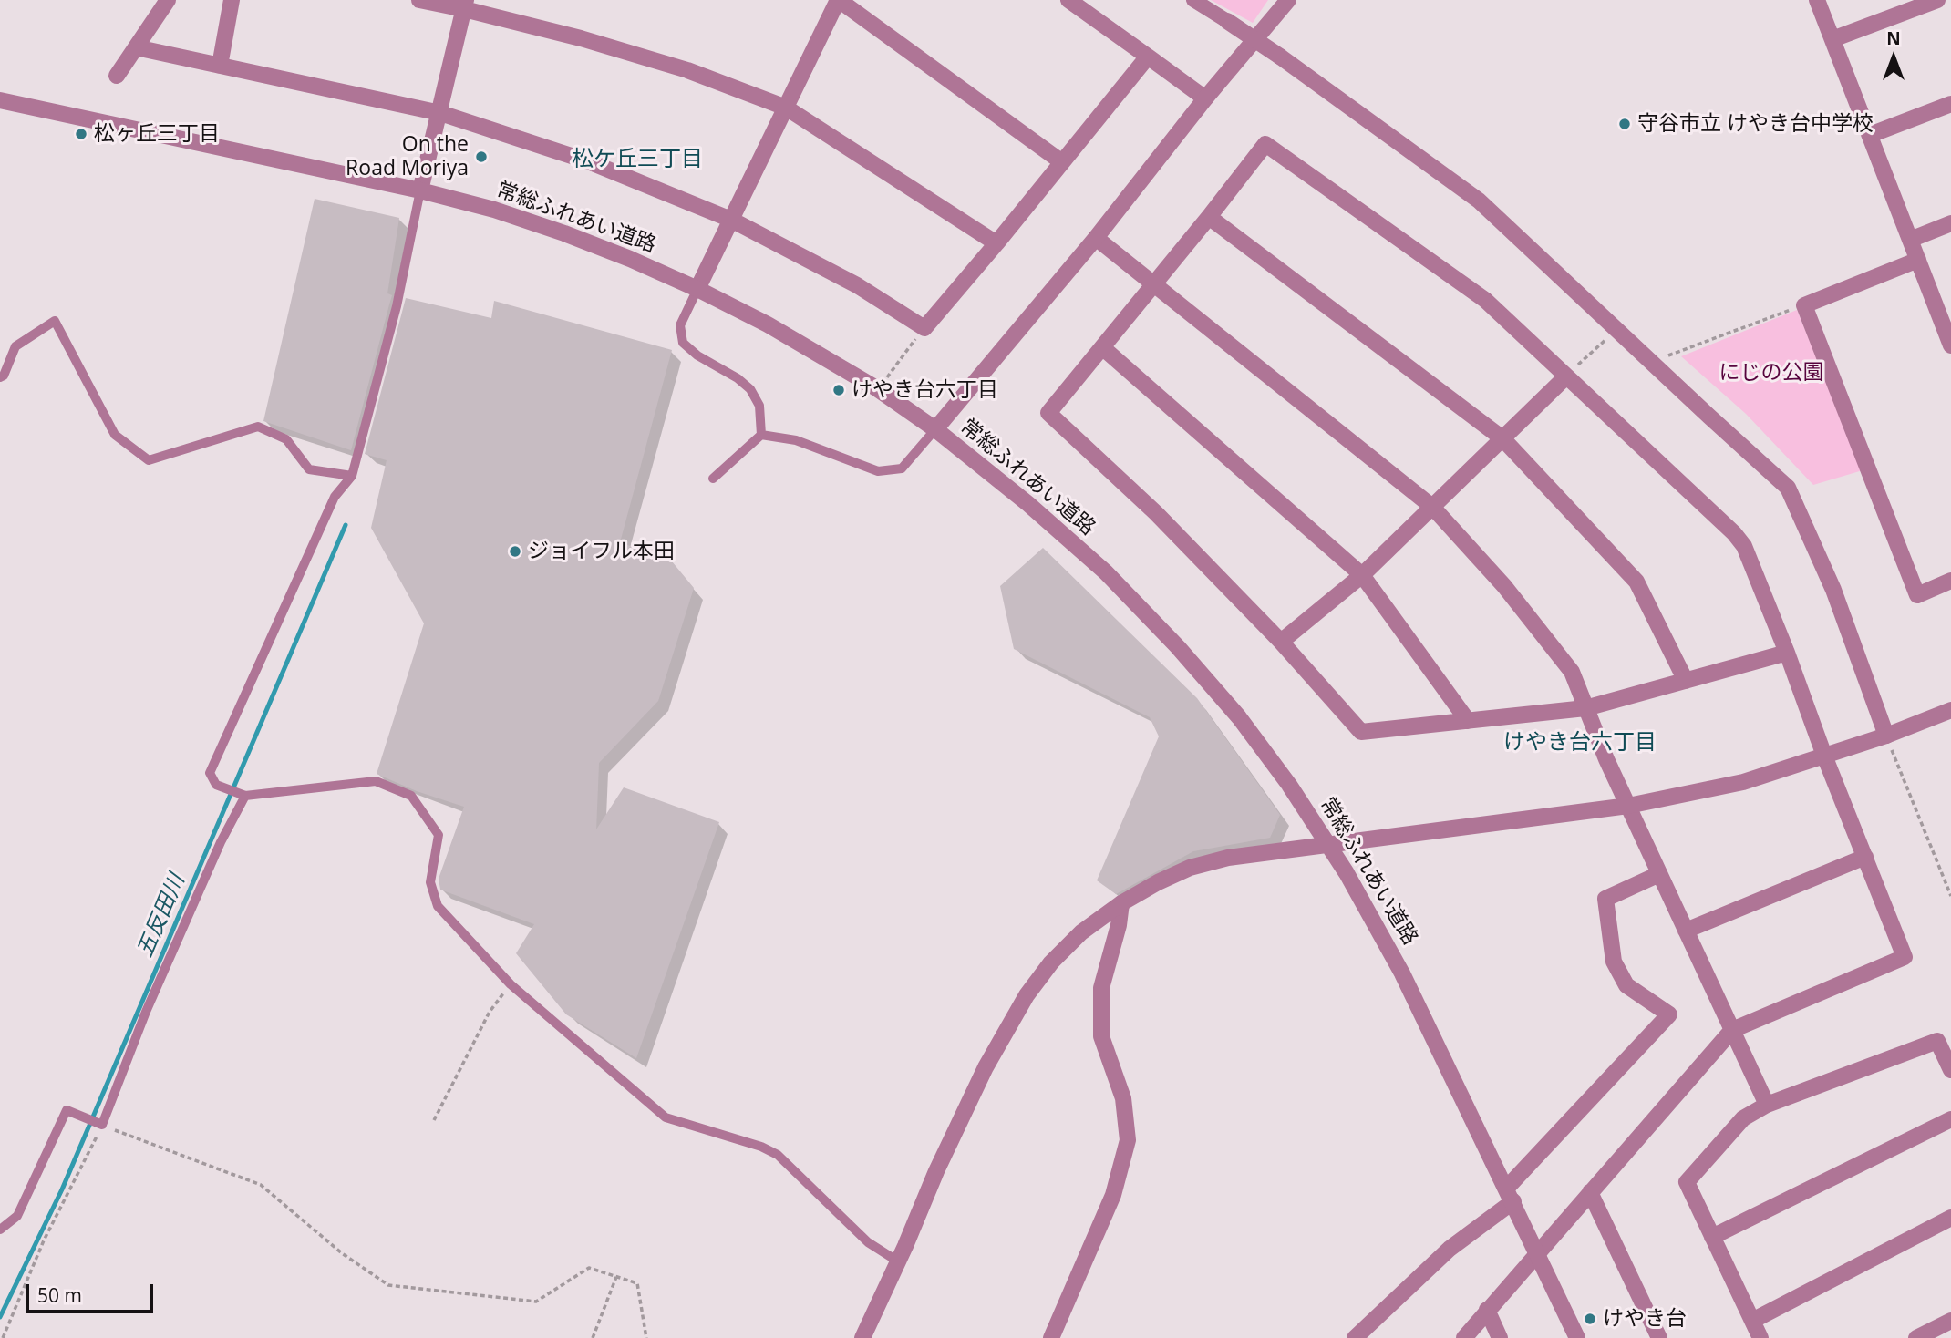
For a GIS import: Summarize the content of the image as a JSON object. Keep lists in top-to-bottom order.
{
  "streets": {
    "street": ["常総ふれあい道路"]
  },
  "districts": ["松ケ丘三丁目", "けやき台六丁目"],
  "water": ["五反田川"],
  "parks": ["にじの公園"],
  "places": [
    "守谷市立 けやき台中学校",
    "松ヶ丘三丁目",
    "On the Road Moriya",
    "けやき台六丁目",
    "ジョイフル本田",
    "けやき台"
  ],
  "scale_bar": "50 m",
  "north": "top"
}
